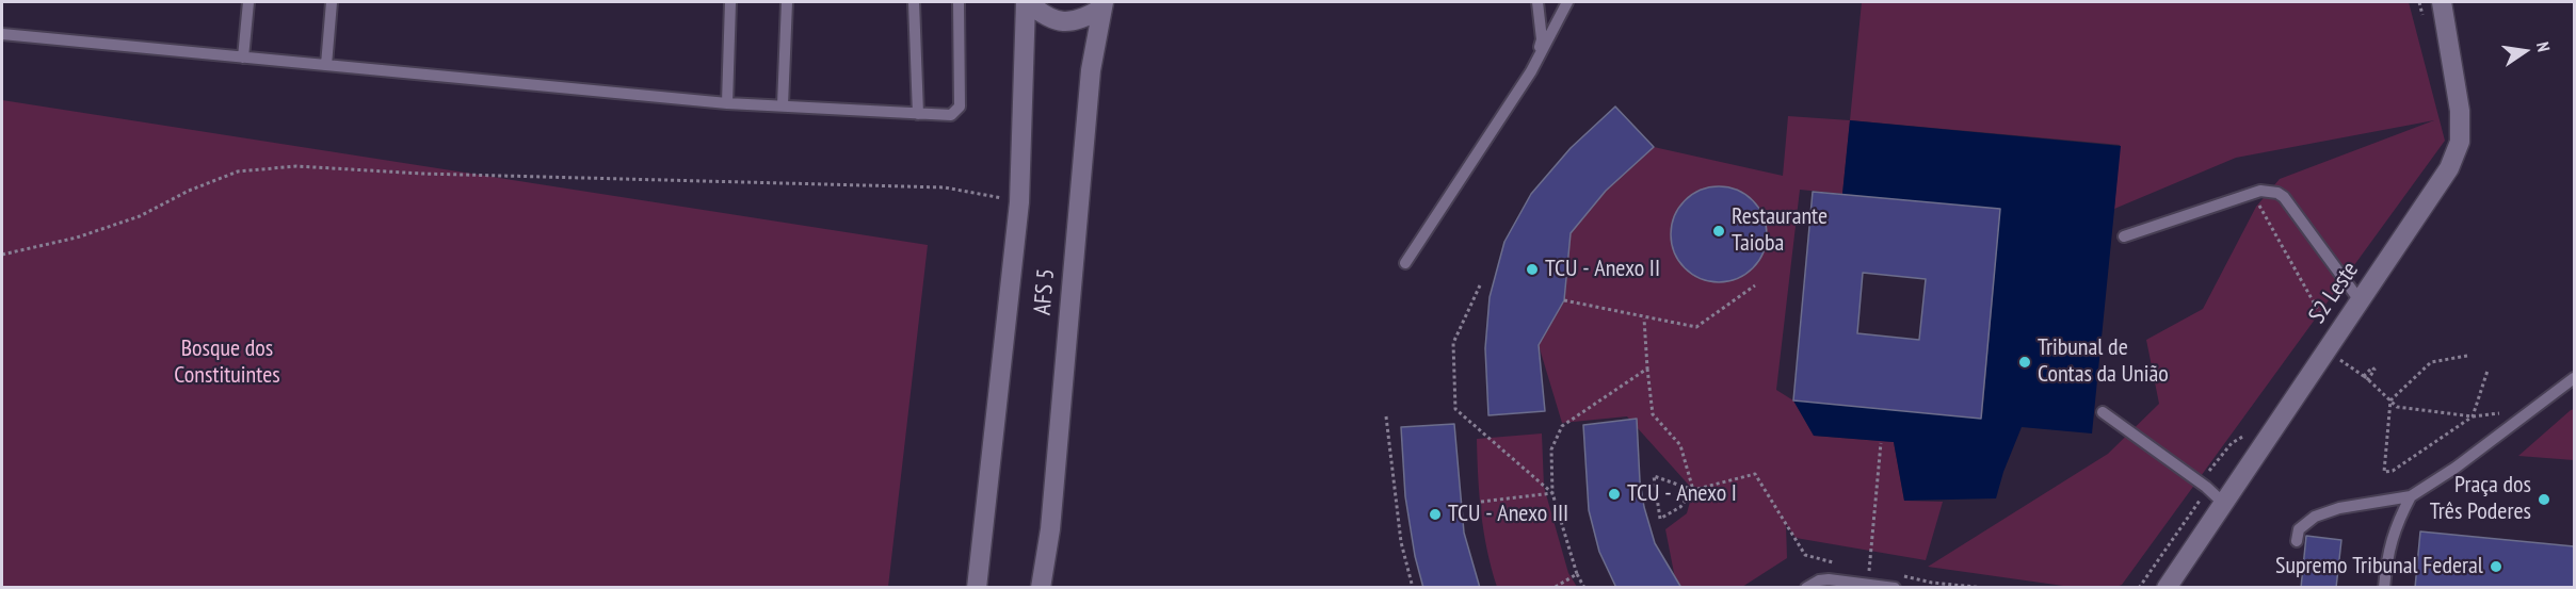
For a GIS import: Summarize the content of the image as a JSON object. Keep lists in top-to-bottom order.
{
  "streets": {
    "main road": ["AFS 5", "S2 Leste"]
  },
  "parks": ["Bosque dos Constituintes"],
  "places": [
    "Restaurante Taioba",
    "TCU - Anexo II",
    "Tribunal de Contas da União",
    "TCU - Anexo I",
    "Praça dos Três Poderes",
    "TCU - Anexo III",
    "Supremo Tribunal Federal"
  ],
  "north": "right"
}
